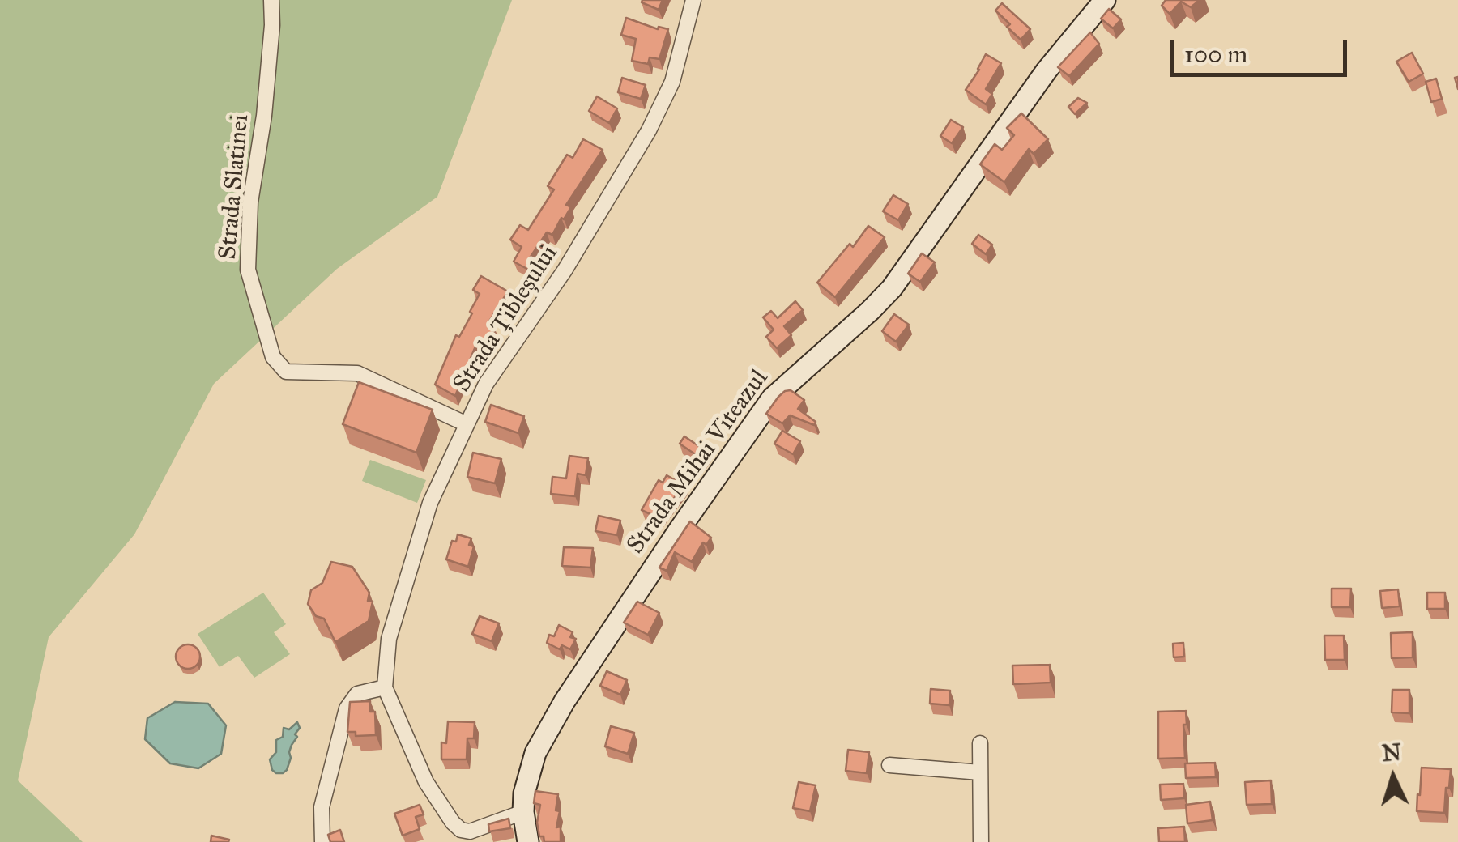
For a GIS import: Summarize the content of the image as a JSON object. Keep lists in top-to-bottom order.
{
  "streets": {
    "main road": ["Strada Mihai Viteazul"],
    "street": ["Strada Slatinei", "Strada Țibleșului"]
  },
  "crossings": [
    ["Strada Slatinei", "Strada Țibleșului"],
    ["Strada Țibleșului", "Strada Mihai Viteazul"]
  ],
  "scale_bar": "100 m",
  "north": "top"
}
